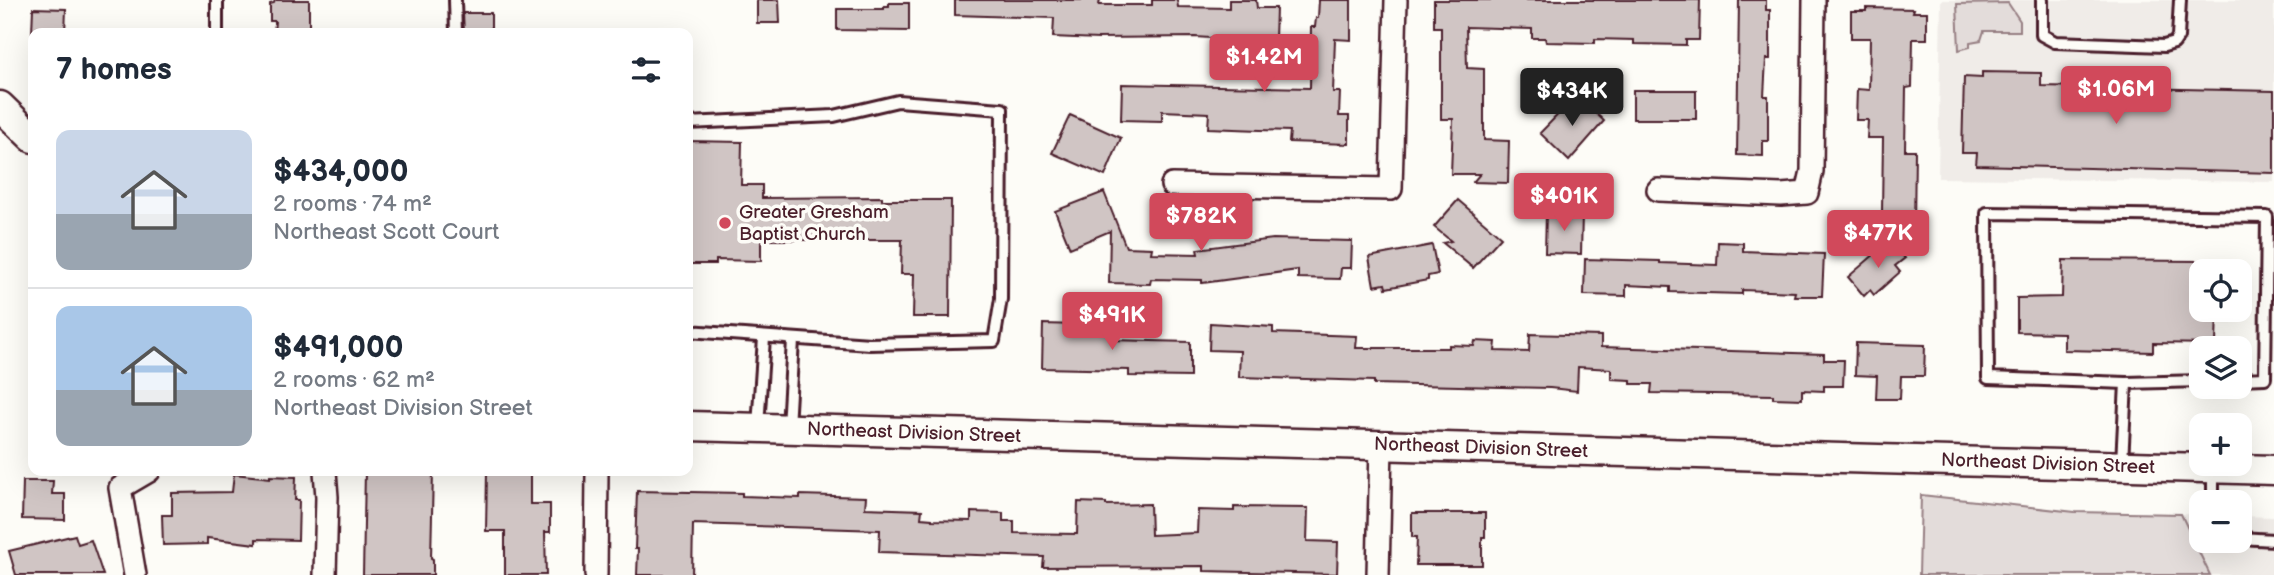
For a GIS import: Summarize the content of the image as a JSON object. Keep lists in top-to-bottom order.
{
  "streets": {
    "street": ["Northeast Division Street"]
  },
  "places": ["Greater Gresham Baptist Church"],
  "page": {
    "heading": "7 homes",
    "price": [
      "$1.42M",
      "$1.06M",
      "$434K",
      "$401K",
      "$782K",
      "$477K",
      "$491K"
    ],
    "list": [
      {
        "name": "$434,000",
        "note": "2 rooms · 74 m² · Northeast Scott Court"
      },
      {
        "name": "$491,000",
        "note": "2 rooms · 62 m² · Northeast Division Street"
      }
    ],
    "map_buttons": ["+", "−"]
  }
}
